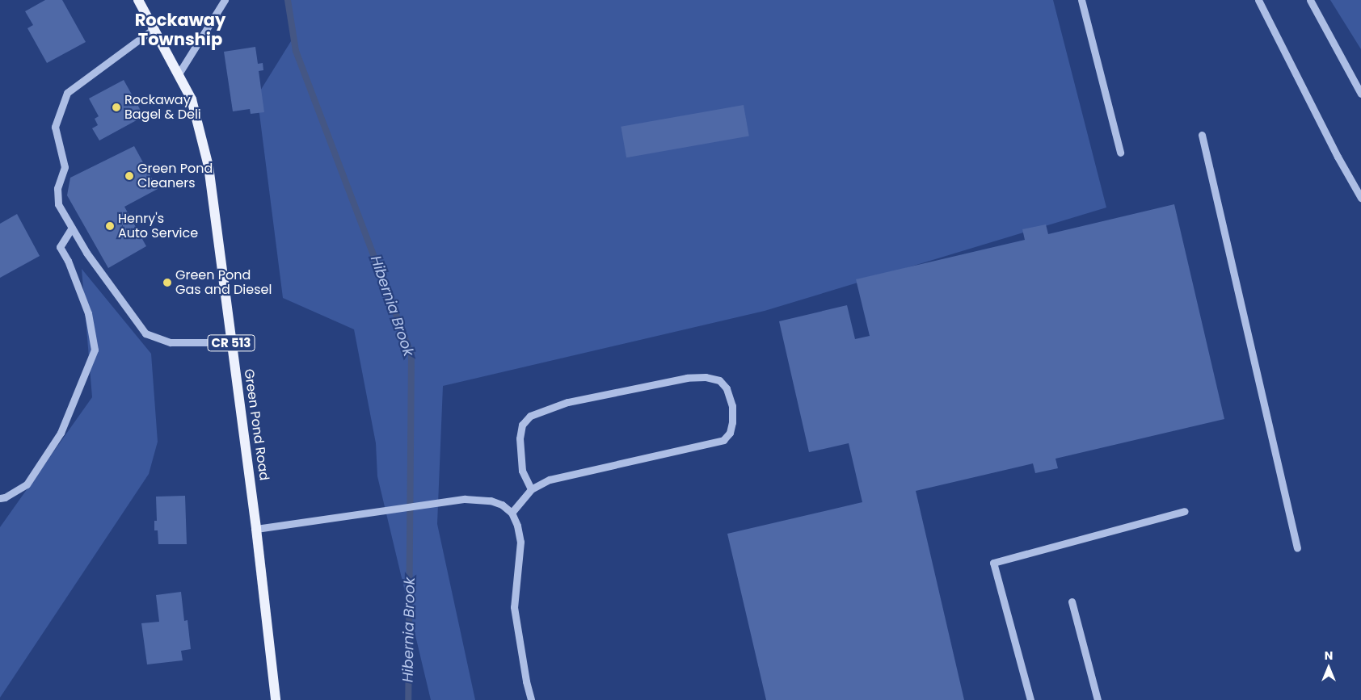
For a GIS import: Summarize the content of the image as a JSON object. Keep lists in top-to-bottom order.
{
  "streets": {
    "main road": ["CR 513", "Green Pond Road"]
  },
  "districts": ["Rockaway Township"],
  "water": ["Hibernia Brook"],
  "places": [
    "Rockaway Bagel & Deli",
    "Green Pond Cleaners",
    "Henry's Auto Service",
    "Green Pond Gas and Diesel"
  ],
  "north": "top"
}
